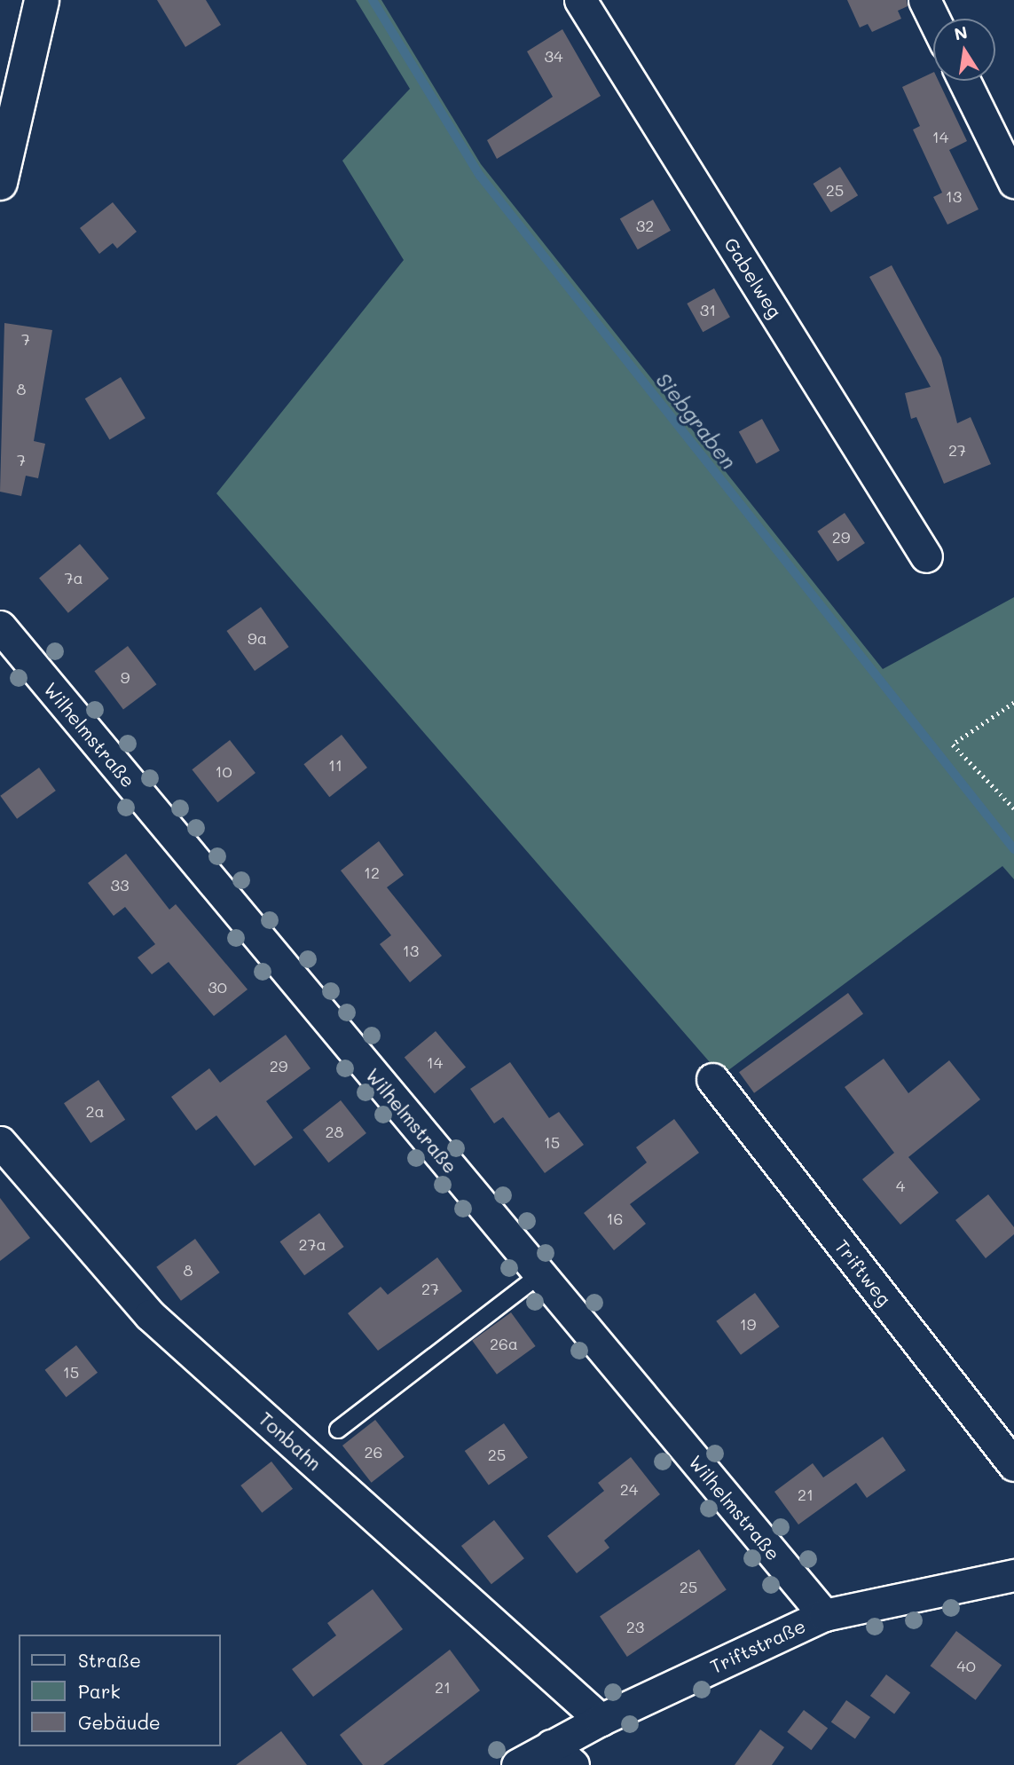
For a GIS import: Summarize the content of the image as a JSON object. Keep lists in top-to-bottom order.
{
  "streets": {
    "street": [
      "Gabelweg",
      "Wilhelmstraße",
      "Triftweg",
      "Tonbahn",
      "Triftstraße"
    ]
  },
  "crossings": [
    ["Wilhelmstraße", "Triftstraße"],
    ["Tonbahn", "Triftstraße"]
  ],
  "water": ["Siebgraben"],
  "house_numbers": [
    "34",
    "14",
    "25",
    "13",
    "32",
    "31",
    "7",
    "8",
    "27",
    "7",
    "29",
    "7a",
    "9a",
    "9",
    "11",
    "10",
    "12",
    "33",
    "13",
    "30",
    "14",
    "29",
    "2a",
    "28",
    "15",
    "4",
    "16",
    "27a",
    "8",
    "27",
    "19",
    "26a",
    "15",
    "26",
    "25",
    "24",
    "21",
    "25",
    "23",
    "40",
    "21"
  ],
  "legend": ["Straße", "Park", "Gebäude"],
  "north": "top"
}
